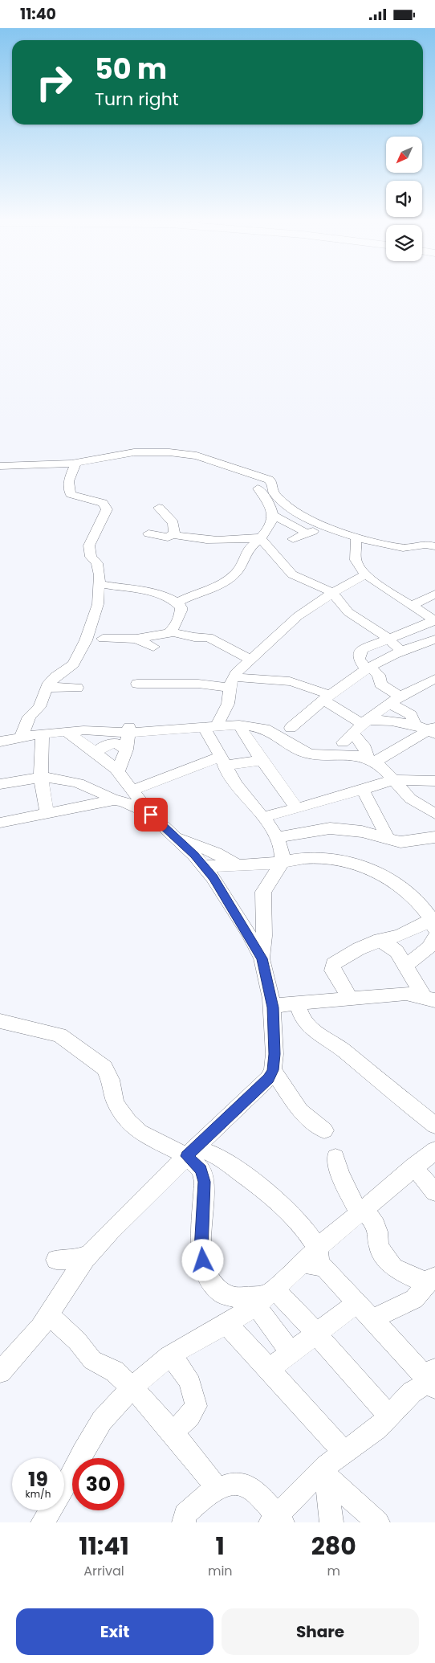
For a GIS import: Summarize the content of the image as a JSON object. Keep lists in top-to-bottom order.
{
  "north": "bottom left",
  "page": {
    "status": "11:40",
    "turn": ["50 m", "Turn right"],
    "speed": "19 km/h",
    "limit": "30",
    "eta": [
      "11:41",
      "Arrival",
      "1",
      "min",
      "280",
      "m"
    ],
    "buttons": ["Exit", "Share"]
  }
}
